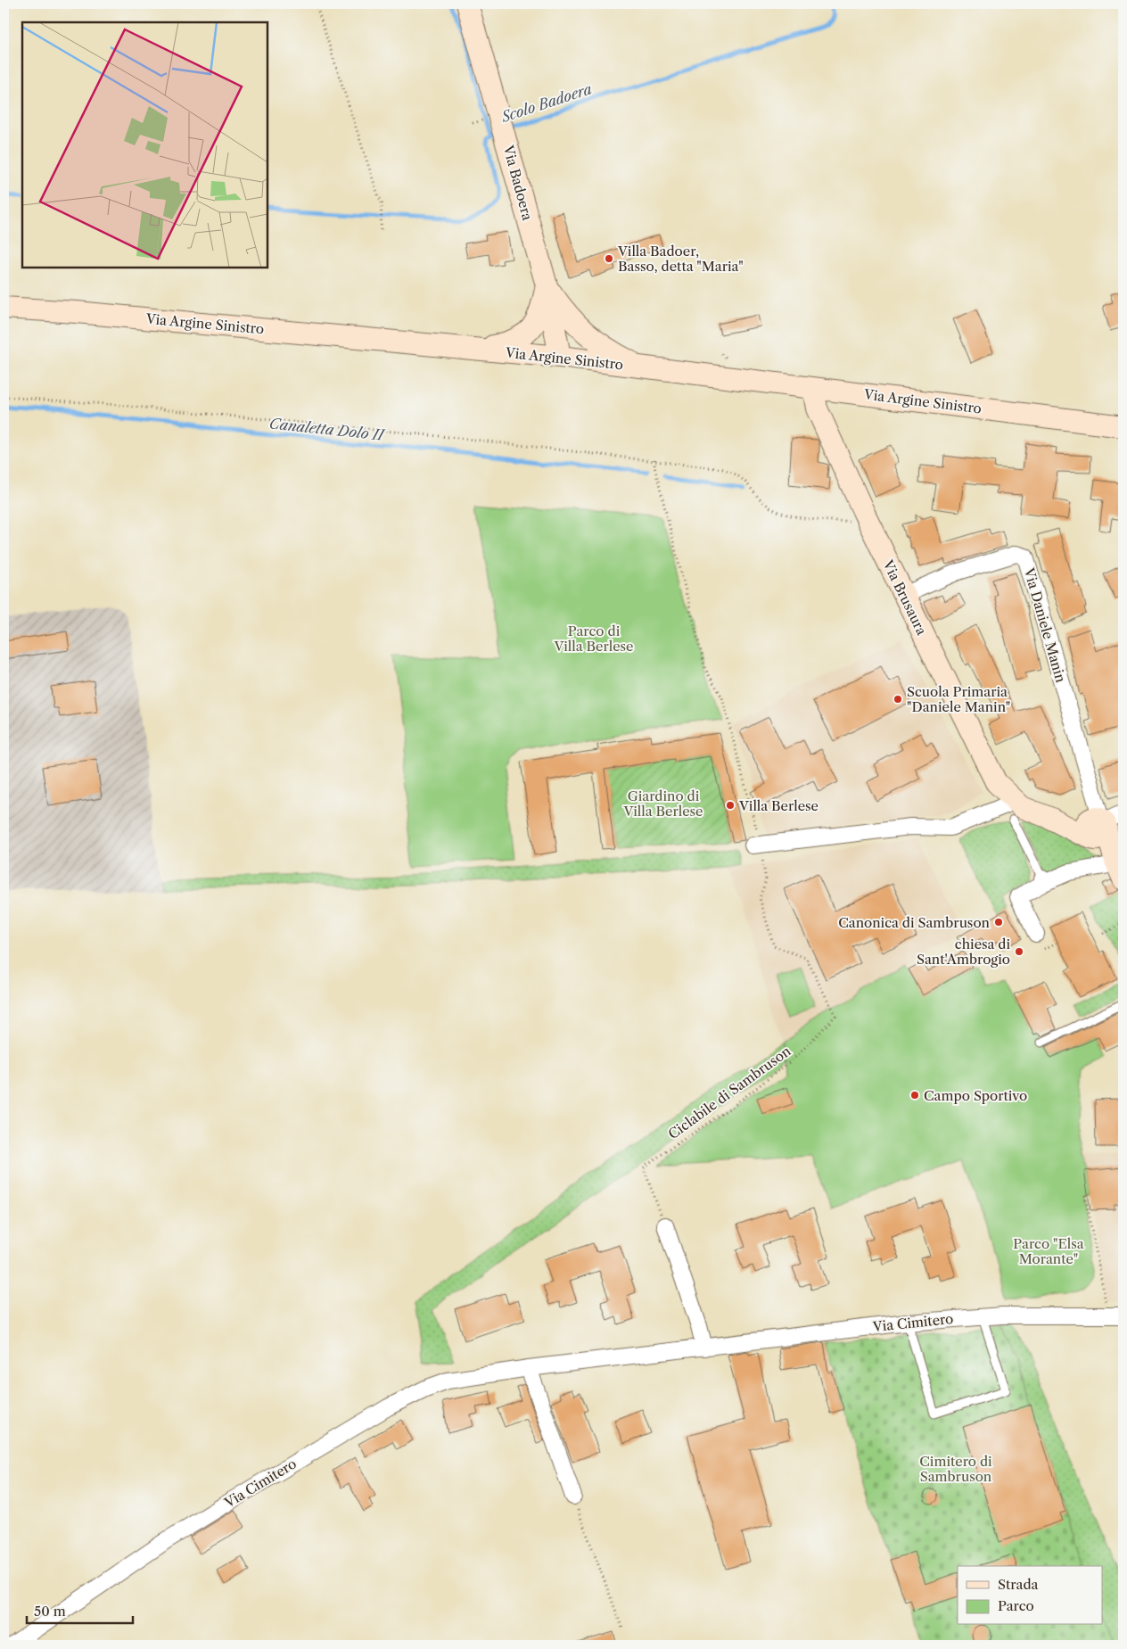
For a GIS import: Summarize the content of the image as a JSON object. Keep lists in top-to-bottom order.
{
  "streets": {
    "main road": ["Via Badoera", "Via Argine Sinistro", "Via Brusaura"],
    "street": ["Via Daniele Manin", "Via Cimitero"],
    "path": ["Ciclabile di Sambruson"]
  },
  "crossings": [
    ["Via Badoera", "Via Argine Sinistro"],
    ["Via Argine Sinistro", "Via Brusaura"],
    ["Via Brusaura", "Via Daniele Manin"]
  ],
  "water": ["Scolo Badoera", "Canaletta Dolo II"],
  "parks": [
    "Parco di Villa Berlese",
    "Giardino di Villa Berlese",
    "Parco \"Elsa Morante\"",
    "Cimitero di Sambruson"
  ],
  "places": [
    "Villa Badoer, Basso, detta \"Maria\"",
    "Scuola Primaria \"Daniele Manin\"",
    "Villa Berlese",
    "Canonica di Sambruson",
    "chiesa di Sant'Ambrogio",
    "Campo Sportivo"
  ],
  "legend": ["Strada", "Parco"],
  "scale_bar": "50 m"
}
